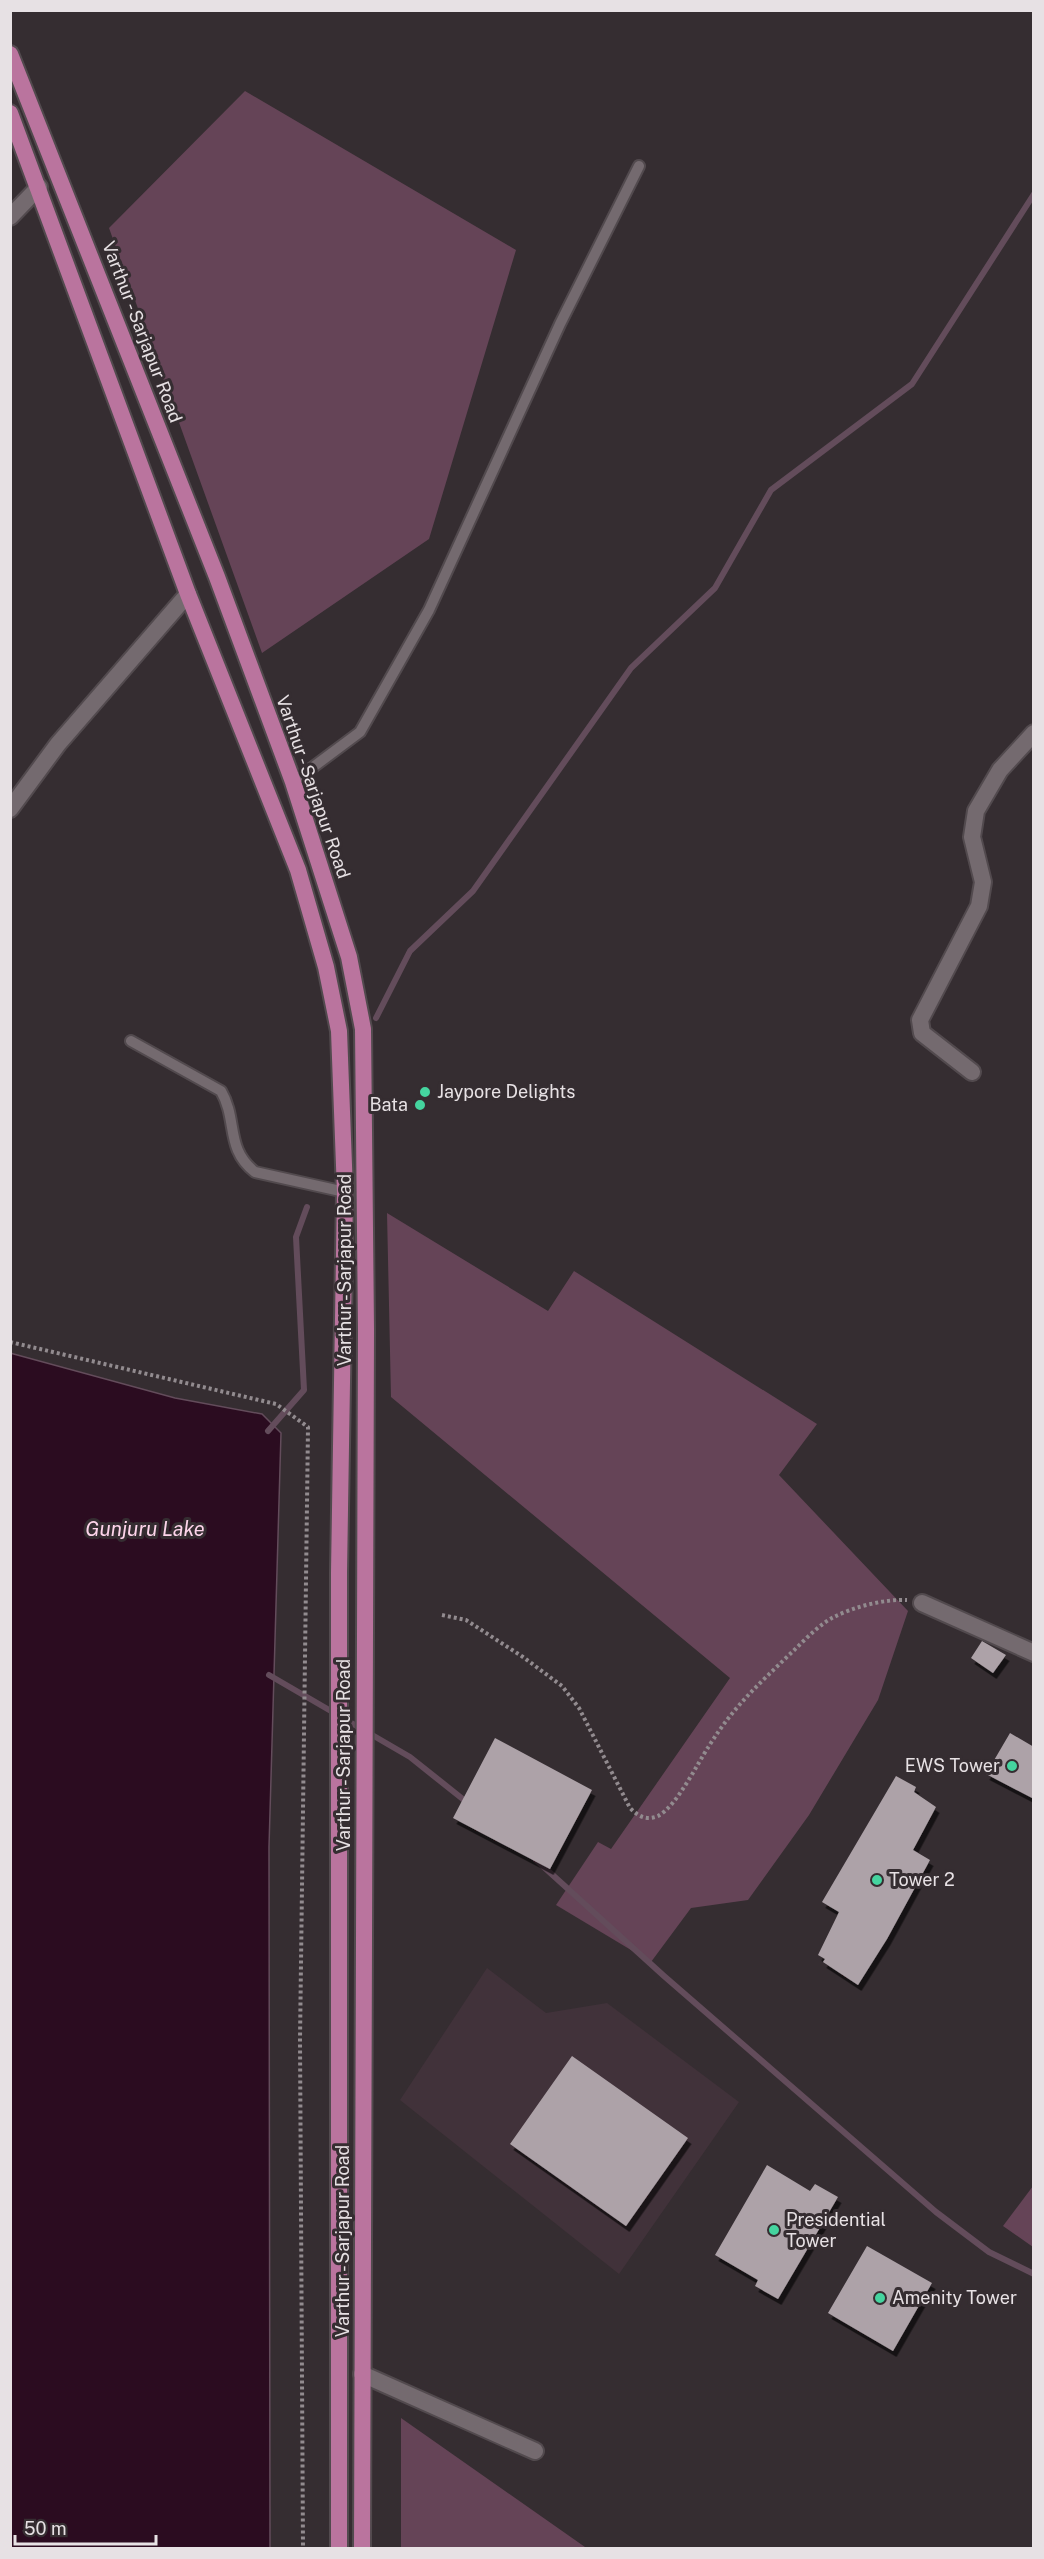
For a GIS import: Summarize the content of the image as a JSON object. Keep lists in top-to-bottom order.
{
  "streets": {
    "main road": ["Varthur - Sarjapur Road"]
  },
  "water": ["Gunjuru Lake"],
  "places": [
    "Jaypore Delights",
    "Bata",
    "EWS Tower",
    "Tower 2",
    "Presidential Tower",
    "Amenity Tower"
  ],
  "scale_bar": "50 m"
}
